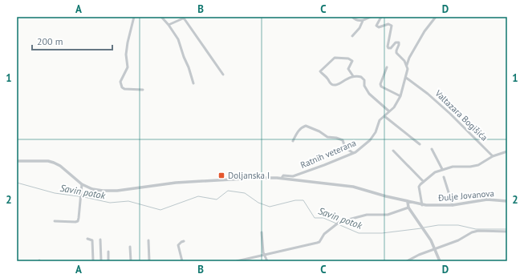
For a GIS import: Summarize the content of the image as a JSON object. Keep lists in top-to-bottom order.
{
  "streets": {
    "street": ["Valtazara Bogišića", "Ratnih veterana", "Đulje Jovanova"]
  },
  "crossings": [
    ["Valtazara Bogišića", "Ratnih veterana"],
    ["Ratnih veterana", "Đulje Jovanova"]
  ],
  "water": ["Savin potok"],
  "places": {
    "transit": ["Doljanska I"]
  },
  "scale_bar": "200 m",
  "grid": {
    "columns": [
      "A",
      "B",
      "C",
      "D"
    ],
    "rows": ["1", "2"]
  }
}
